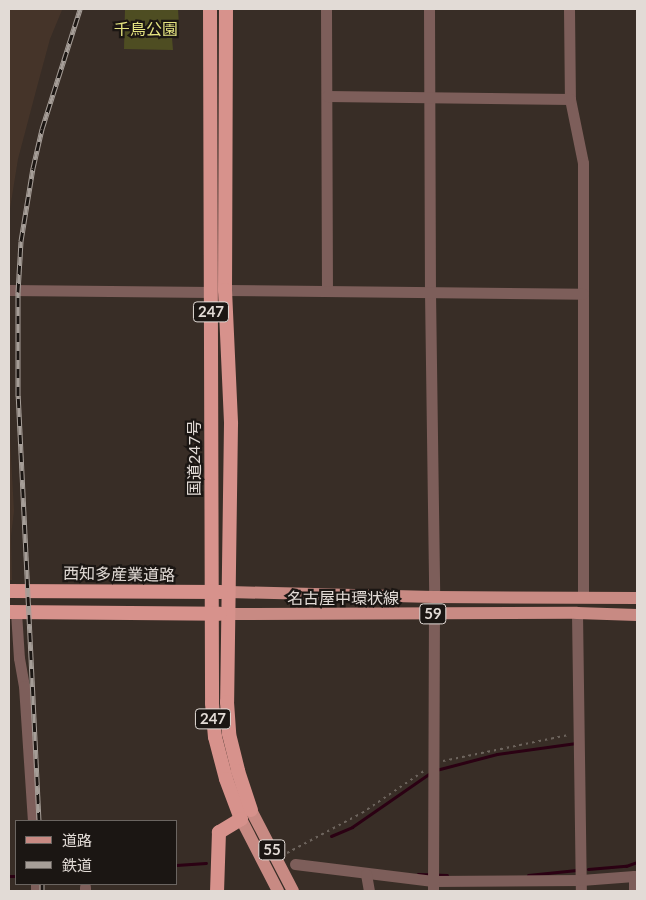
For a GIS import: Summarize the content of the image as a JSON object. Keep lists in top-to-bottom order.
{
  "streets": {
    "highway": ["247", "国道247号", "西知多産業道路"],
    "main road": ["名古屋中環状線", "59", "55"]
  },
  "crossings": [
    ["247", "国道247号"],
    ["247", "西知多産業道路"],
    ["247", "名古屋中環状線"],
    ["247", "55"],
    ["国道247号", "西知多産業道路"],
    ["国道247号", "55"],
    ["西知多産業道路", "名古屋中環状線"]
  ],
  "parks": ["千鳥公園"],
  "legend": ["道路", "鉄道"]
}
